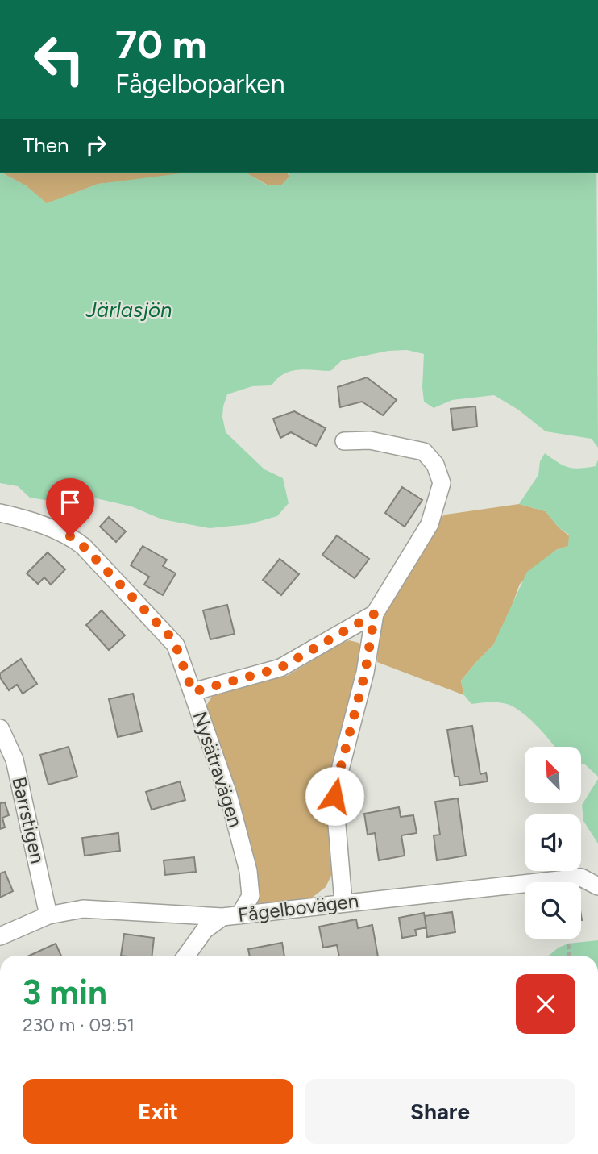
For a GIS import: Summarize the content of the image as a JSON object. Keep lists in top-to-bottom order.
{
  "streets": {
    "street": ["Nysätravägen", "Barrstigen", "Fågelbovägen"]
  },
  "crossings": [
    ["Nysätravägen", "Fågelbovägen"],
    ["Barrstigen", "Fågelbovägen"]
  ],
  "water": ["Järlasjön"],
  "north": "top left",
  "page": {
    "turn": ["70 m", "Fågelboparken"],
    "then": "Then",
    "heading": ["3 min", "230 m · 09:51"],
    "buttons": ["Exit", "Share"]
  }
}
